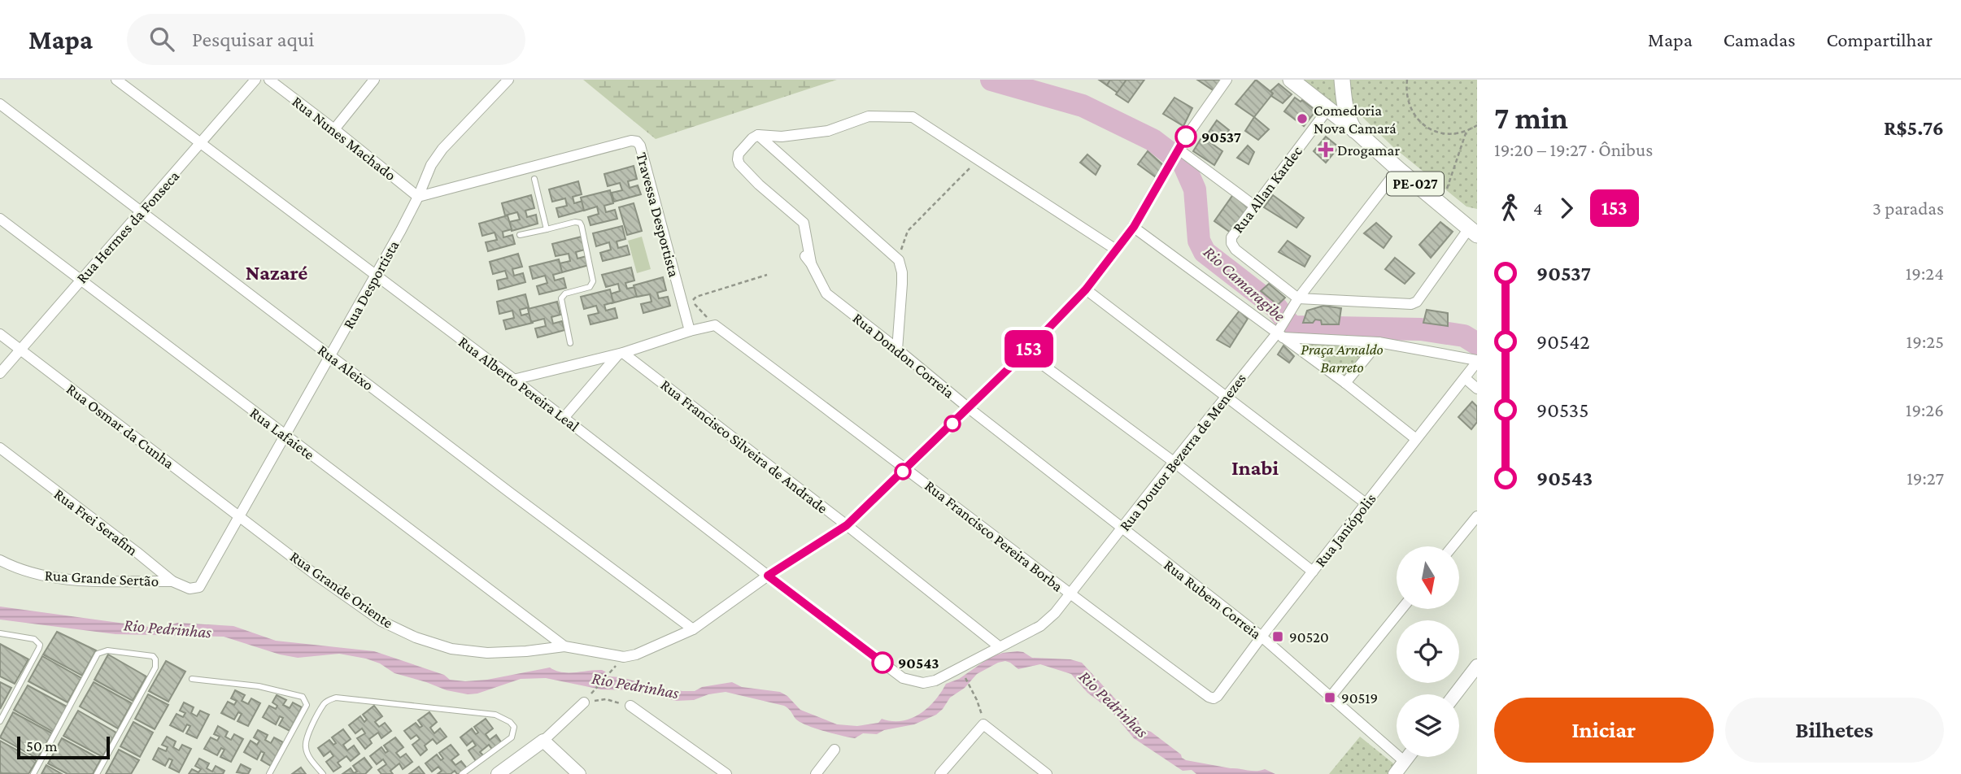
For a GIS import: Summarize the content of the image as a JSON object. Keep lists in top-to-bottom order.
{
  "streets": {
    "main road": ["PE-027"],
    "street": [
      "Rua Nunes Machado",
      "Rua Allan Kardec",
      "Travessa Desportista",
      "Rua Hermes da Fonseca",
      "Rua Desportista",
      "Rua Dondon Correia",
      "Rua Aleixo",
      "Rua Alberto Pereira Leal",
      "Rua Osmar da Cunha",
      "Rua Lafaiete",
      "Rua Francisco Silveira de Andrade",
      "Rua Doutor Bezerra de Menezes",
      "Rua Frei Serafim",
      "Rua Janiópolis",
      "Rua Francisco Pereira Borba",
      "Rua Grande Sertão",
      "Rua Grande Oriente",
      "Rua Rubem Correia"
    ]
  },
  "crossings": [
    ["Rua Nunes Machado", "Travessa Desportista"],
    ["Rua Nunes Machado", "Rua Desportista"],
    ["PE-027", "Rua Allan Kardec"],
    ["PE-027", "Rua Doutor Bezerra de Menezes"],
    ["Rua Allan Kardec", "Rua Doutor Bezerra de Menezes"],
    ["Travessa Desportista", "Rua Desportista"],
    ["Rua Hermes da Fonseca", "Rua Aleixo"],
    ["Rua Hermes da Fonseca", "Rua Alberto Pereira Leal"],
    ["Rua Hermes da Fonseca", "Rua Osmar da Cunha"],
    ["Rua Hermes da Fonseca", "Rua Lafaiete"],
    ["Rua Desportista", "Rua Aleixo"],
    ["Rua Desportista", "Rua Alberto Pereira Leal"],
    ["Rua Desportista", "Rua Osmar da Cunha"],
    ["Rua Desportista", "Rua Lafaiete"],
    ["Rua Desportista", "Rua Frei Serafim"],
    ["Rua Desportista", "Rua Grande Oriente"],
    ["Rua Dondon Correia", "Rua Doutor Bezerra de Menezes"],
    ["Rua Dondon Correia", "Rua Grande Oriente"],
    ["Rua Dondon Correia", "Rua Rubem Correia"],
    ["Rua Aleixo", "Rua Grande Oriente"],
    ["Rua Alberto Pereira Leal", "Rua Doutor Bezerra de Menezes"],
    ["Rua Alberto Pereira Leal", "Rua Grande Oriente"],
    ["Rua Osmar da Cunha", "Rua Grande Oriente"],
    ["Rua Lafaiete", "Rua Grande Oriente"],
    ["Rua Francisco Silveira de Andrade", "Rua Doutor Bezerra de Menezes"],
    ["Rua Francisco Silveira de Andrade", "Rua Grande Oriente"],
    ["Rua Doutor Bezerra de Menezes", "Rua Francisco Pereira Borba"],
    ["Rua Doutor Bezerra de Menezes", "Rua Rubem Correia"],
    ["Rua Frei Serafim", "Rua Grande Sertão"],
    ["Rua Janiópolis", "Rua Francisco Pereira Borba"],
    ["Rua Janiópolis", "Rua Rubem Correia"],
    ["Rua Francisco Pereira Borba", "Rua Grande Oriente"]
  ],
  "districts": ["Nazaré", "Inabi"],
  "water": ["Rio Camaragibe", "Rio Pedrinhas"],
  "parks": ["Praça Arnaldo Barreto"],
  "places": {
    "other": ["Comedoria Nova Camará", "90537", "90543"],
    "health": ["Drogamar"],
    "transit": ["90520", "90519"]
  },
  "lines": ["bus line 153"],
  "scale_bar": "50 m",
  "north": "bottom",
  "page": {
    "header": "Mapa",
    "search": "Pesquisar aqui",
    "nav": ["Mapa", "Camadas", "Compartilhar"],
    "on_map": "153",
    "heading": ["7 min", "19:20 – 19:27 · Ônibus", "R$5.76"],
    "legs": ["4", "153", "3 paradas"],
    "list": [
      {
        "name": "90537",
        "value": "19:24"
      },
      {
        "name": "90542",
        "value": "19:25"
      },
      {
        "name": "90535",
        "value": "19:26"
      },
      {
        "name": "90543",
        "value": "19:27"
      }
    ],
    "buttons": ["Iniciar", "Bilhetes"],
    "scale": "50 m"
  }
}
